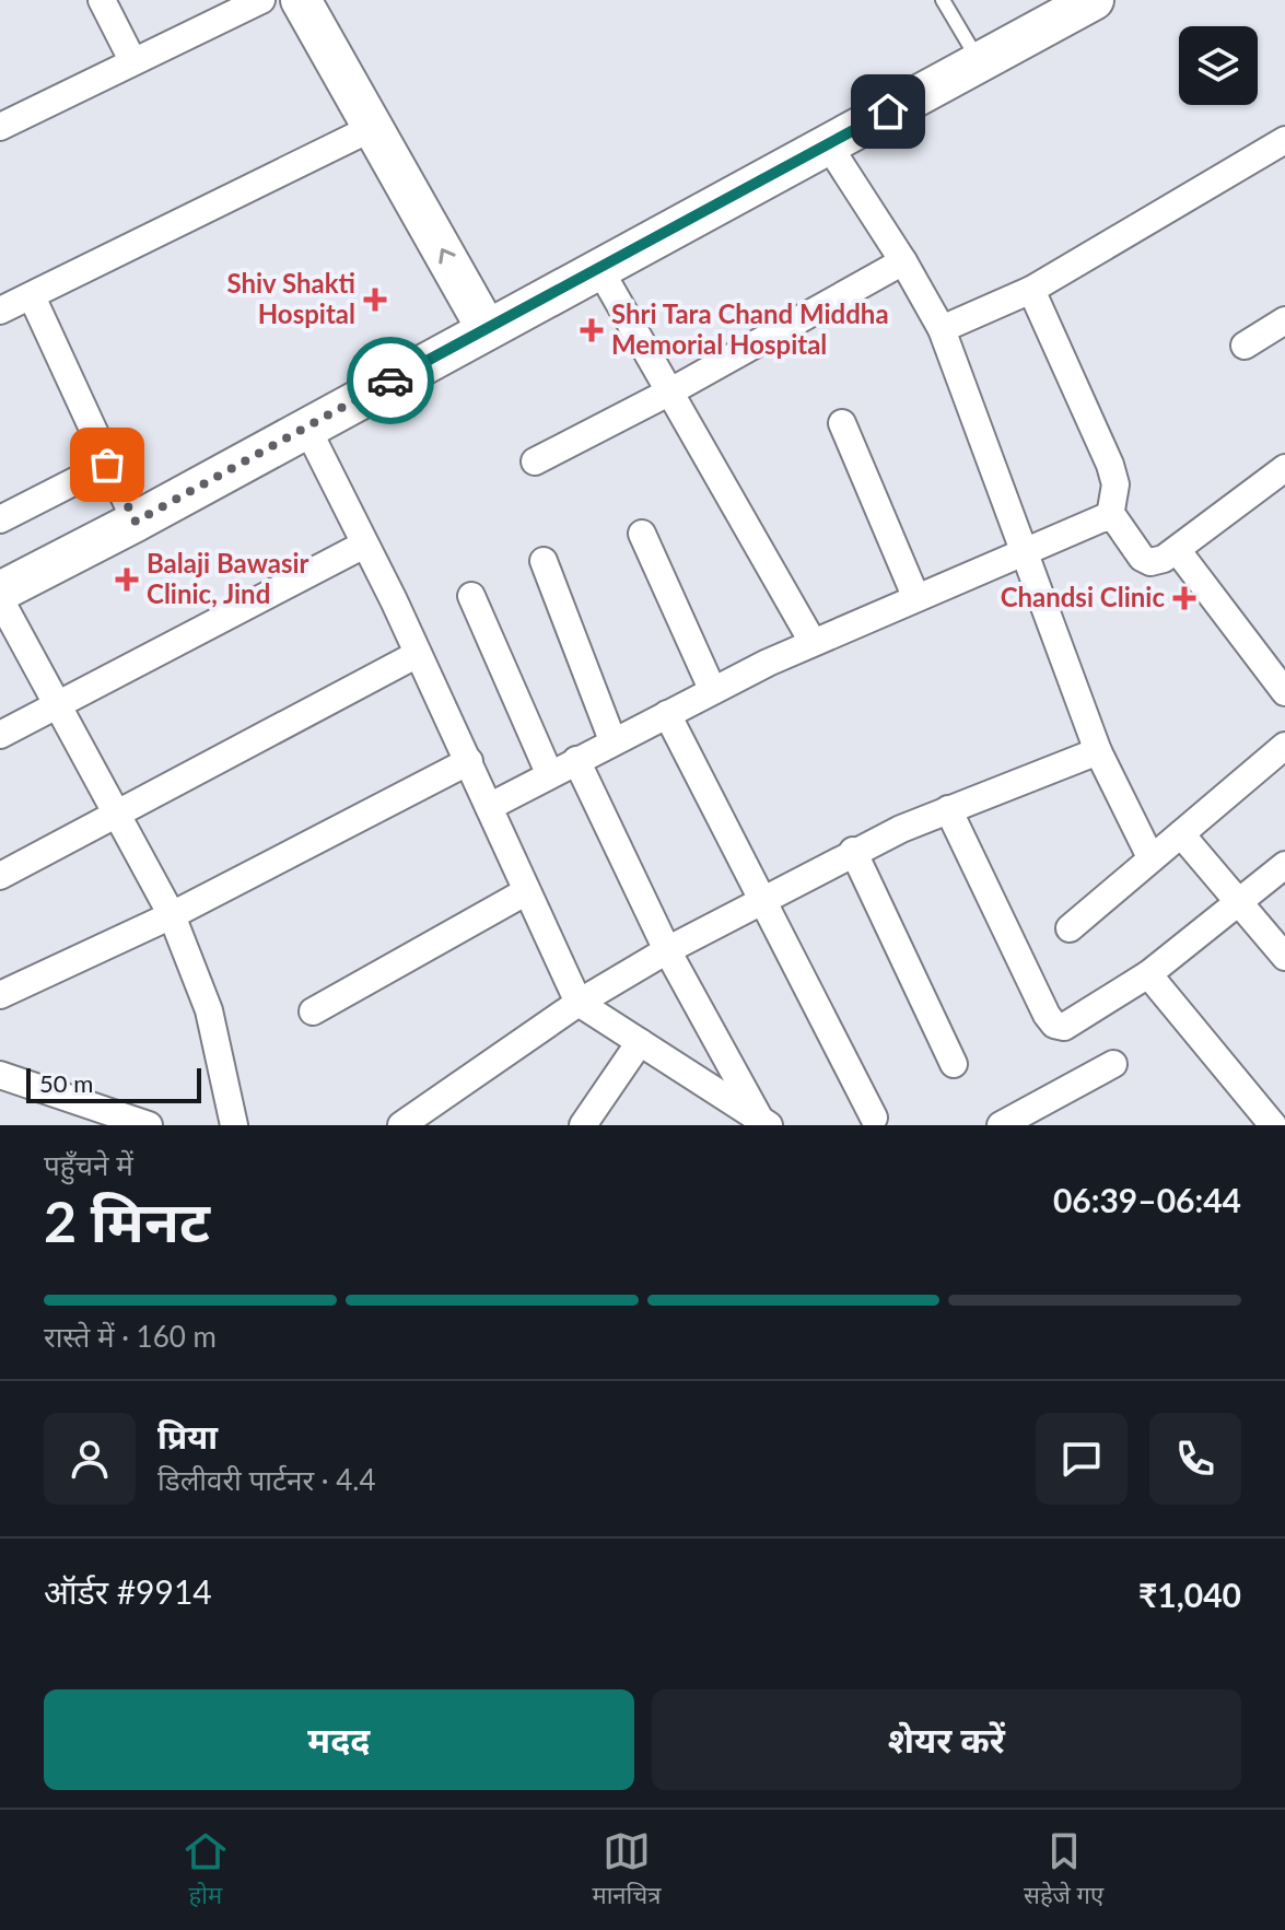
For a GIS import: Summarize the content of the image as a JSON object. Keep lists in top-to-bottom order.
{
  "places": {
    "health": [
      "Shiv Shakti Hospital",
      "Shri Tara Chand Middha Memorial Hospital",
      "Balaji Bawasir Clinic, Jind",
      "Chandsi Clinic"
    ]
  },
  "scale_bar": "50 m",
  "page": {
    "scale": "50 m",
    "heading": ["2 मिनट", "पहुँचने में", "06:39–06:44"],
    "panel": [
      "प्रिया",
      "डिलीवरी पार्टनर · 4.4",
      "ऑर्डर #9914",
      "₹1,040"
    ],
    "bar": "रास्ते में · 160 m",
    "buttons": ["मदद", "शेयर करें"],
    "tabs": ["होम", "मानचित्र", "सहेजे गए"]
  }
}
